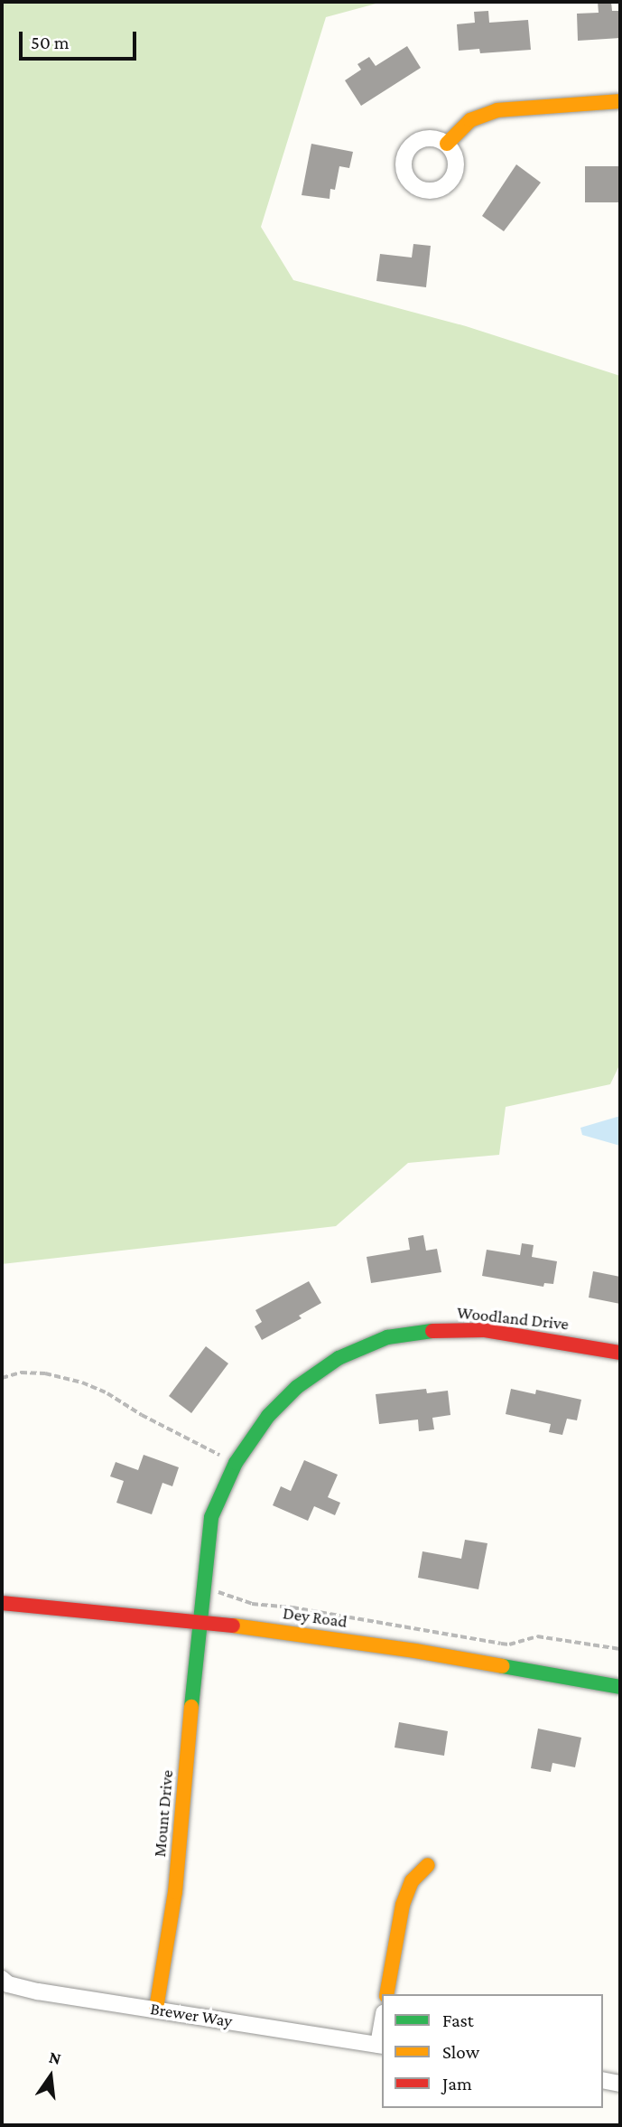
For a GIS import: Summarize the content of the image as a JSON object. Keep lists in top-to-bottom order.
{
  "streets": {
    "street": [
      "Woodland Drive",
      "Dey Road",
      "Mount Drive",
      "Brewer Way"
    ]
  },
  "crossings": [
    ["Woodland Drive", "Dey Road"],
    ["Woodland Drive", "Mount Drive"],
    ["Dey Road", "Mount Drive"],
    ["Mount Drive", "Brewer Way"]
  ],
  "legend": ["Fast", "Slow", "Jam"],
  "scale_bar": "50 m",
  "north": "top"
}
